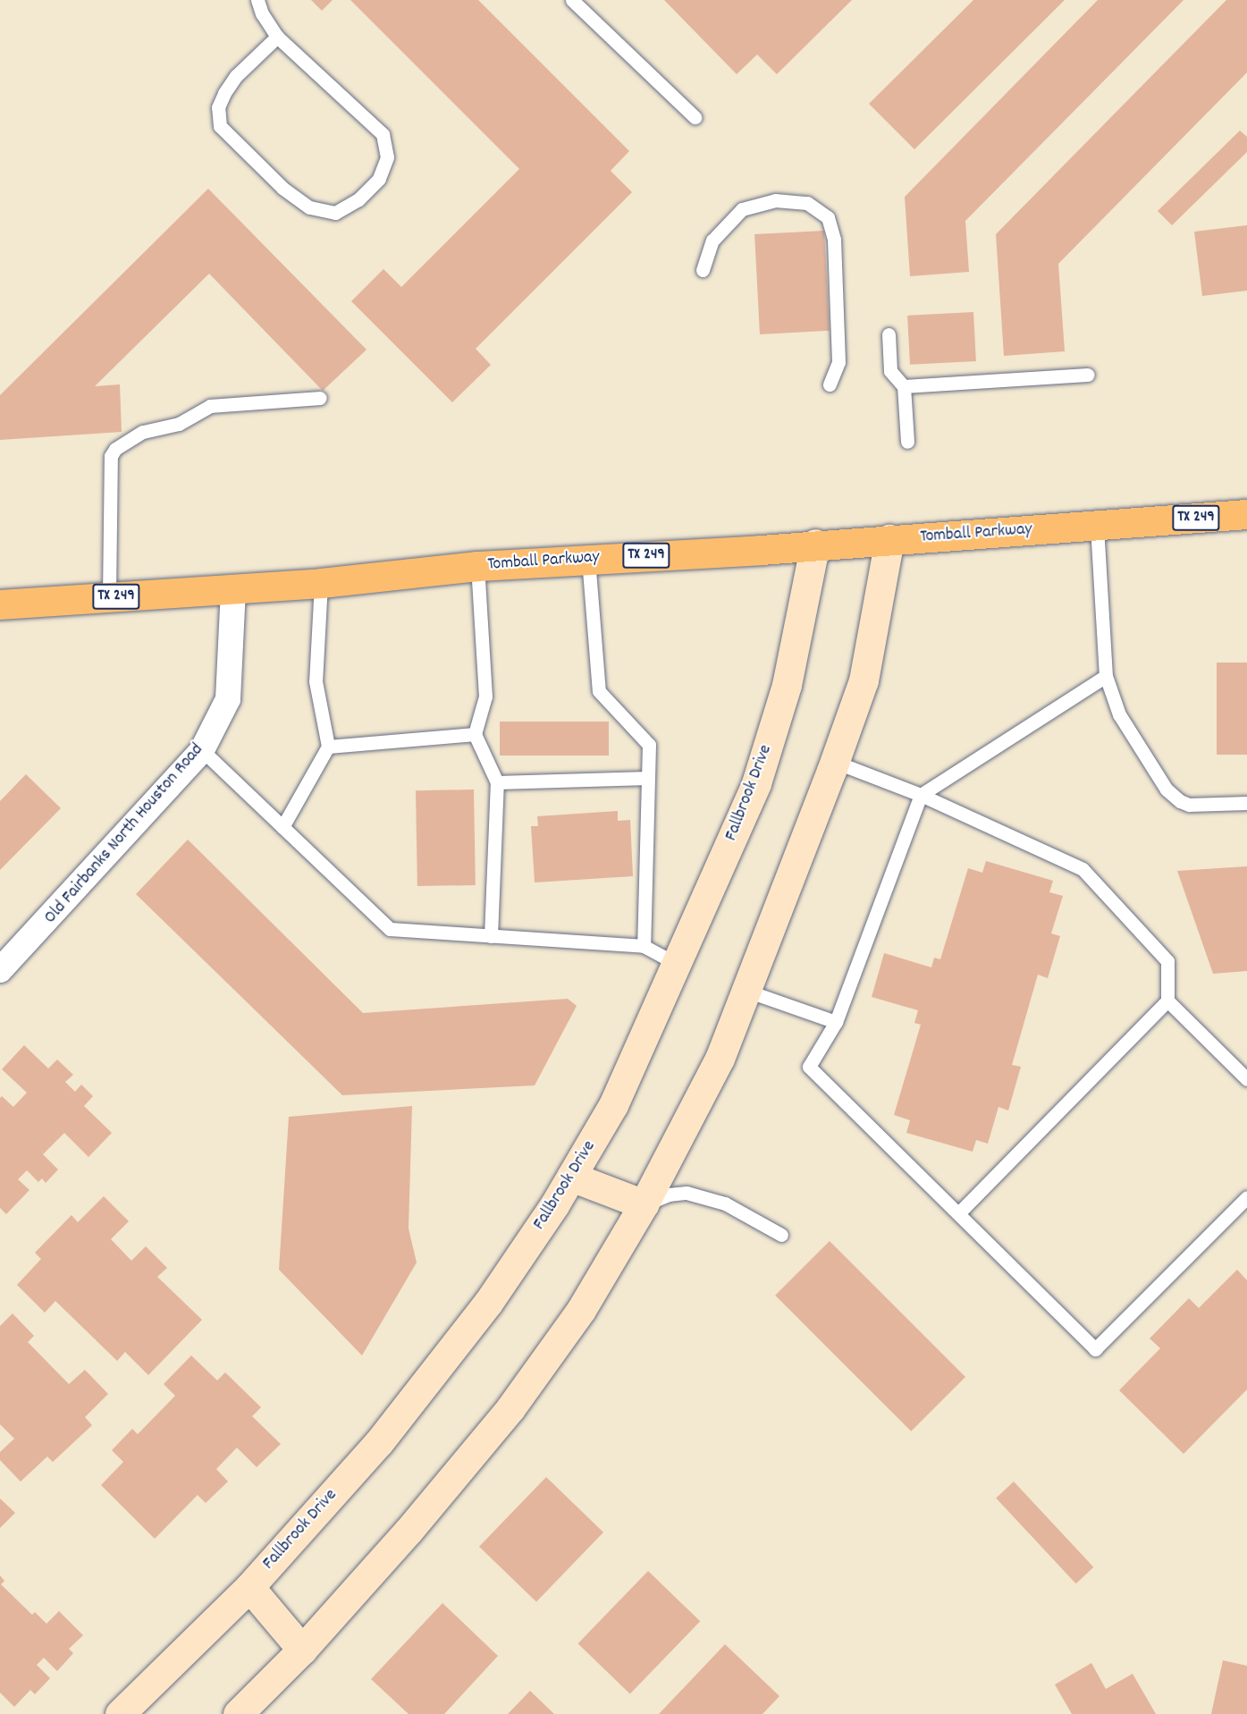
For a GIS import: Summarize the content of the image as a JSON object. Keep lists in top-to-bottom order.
{
  "streets": {
    "main road": ["TX 249", "Tomball Parkway", "Fallbrook Drive"],
    "street": ["Old Fairbanks North Houston Road"]
  },
  "crossings": [
    ["Tomball Parkway", "Fallbrook Drive"],
    ["Tomball Parkway", "Old Fairbanks North Houston Road"]
  ]
}
